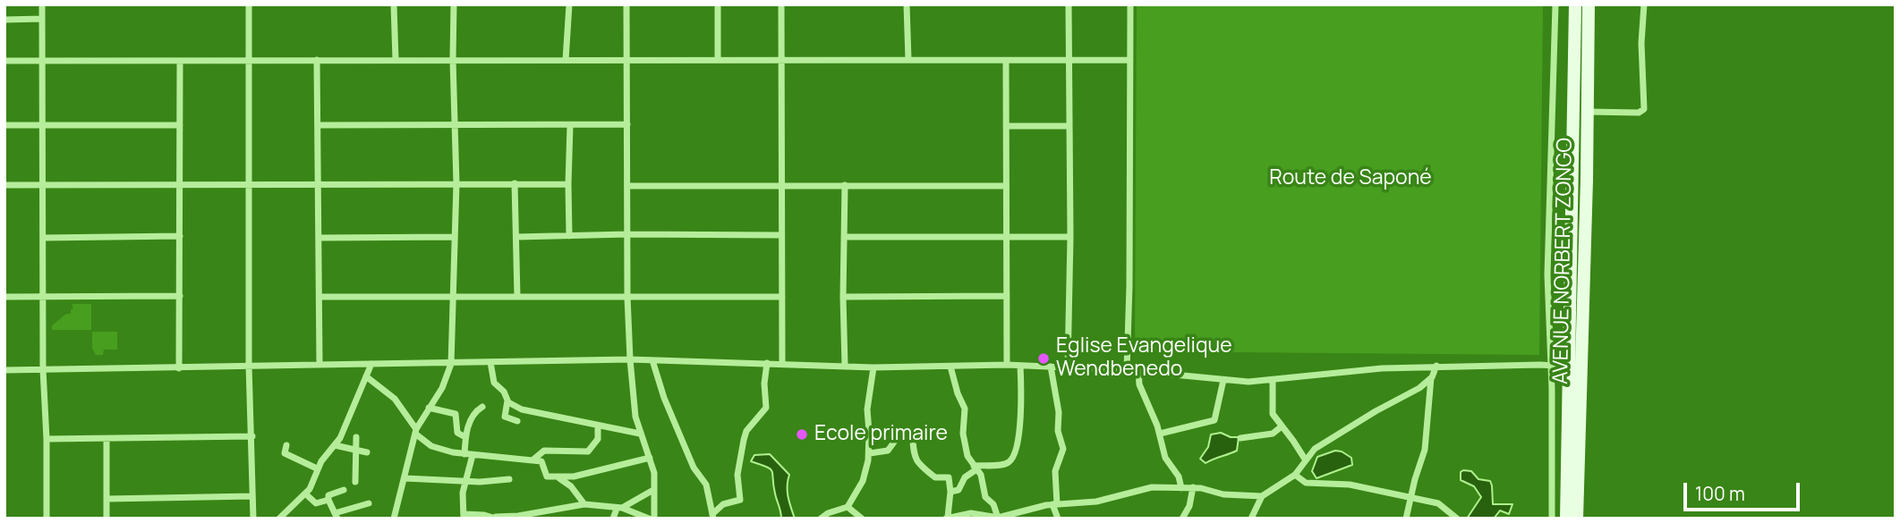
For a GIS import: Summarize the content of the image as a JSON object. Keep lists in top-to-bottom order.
{
  "streets": {
    "main road": ["AVENUE NORBERT ZONGO"]
  },
  "parks": ["Route de Saponé"],
  "places": ["Eglise Evangelique Wendbenedo", "Ecole primaire"],
  "scale_bar": "100 m"
}
